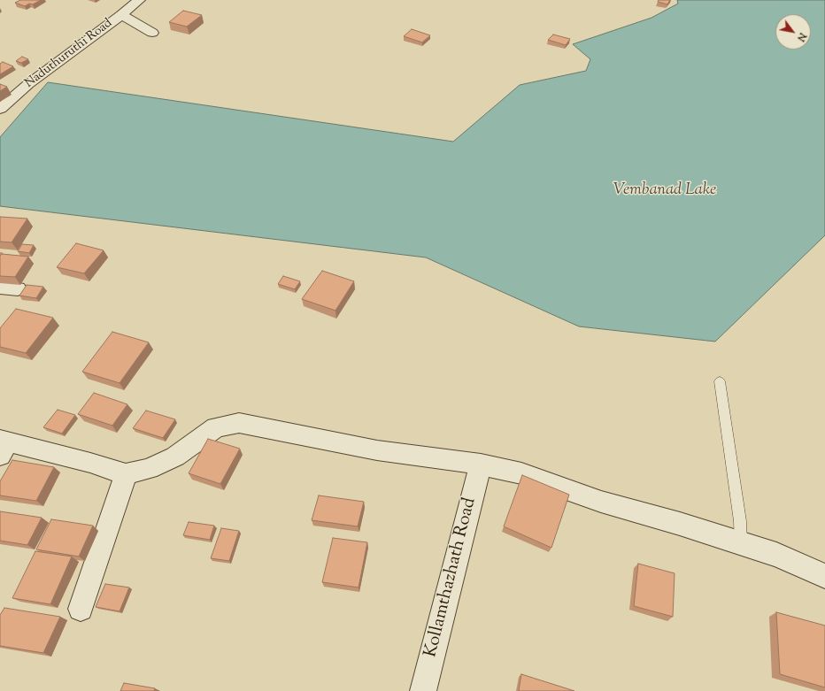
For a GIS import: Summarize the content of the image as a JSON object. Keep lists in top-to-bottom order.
{
  "streets": {
    "street": ["Naduthuruthi Road", "Kollamthazhath Road"]
  },
  "water": ["Vembanad Lake"],
  "north": "bottom right"
}
